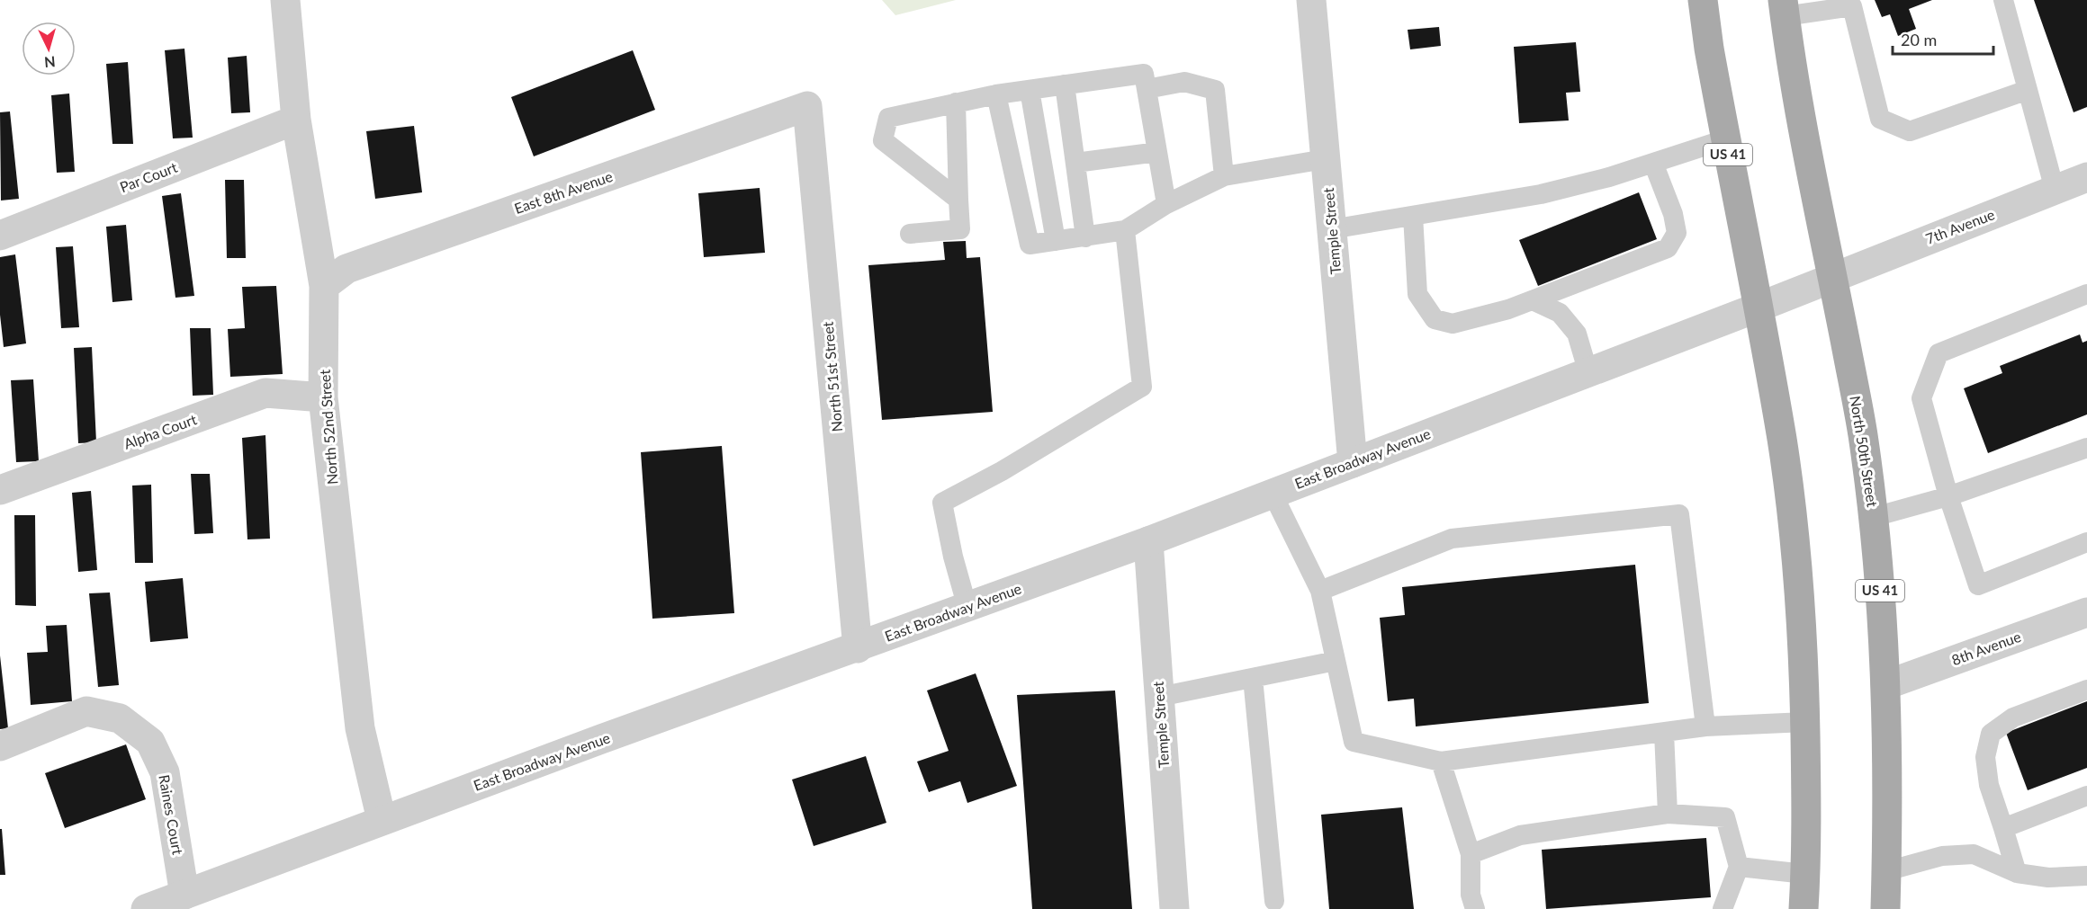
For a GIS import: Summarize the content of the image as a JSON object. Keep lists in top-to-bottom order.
{
  "streets": {
    "main road": ["US 41", "North 50th Street"],
    "street": [
      "Par Court",
      "East 8th Avenue",
      "7th Avenue",
      "Temple Street",
      "North 51st Street",
      "North 52nd Street",
      "Alpha Court",
      "East Broadway Avenue",
      "8th Avenue",
      "Raines Court"
    ]
  },
  "crossings": [
    ["US 41", "7th Avenue"],
    ["US 41", "East Broadway Avenue"],
    ["Par Court", "North 52nd Street"],
    ["East 8th Avenue", "North 51st Street"],
    ["East 8th Avenue", "North 52nd Street"],
    ["7th Avenue", "North 50th Street"],
    ["7th Avenue", "East Broadway Avenue"],
    ["Temple Street", "East Broadway Avenue"],
    ["North 51st Street", "East Broadway Avenue"],
    ["North 52nd Street", "Alpha Court"],
    ["North 52nd Street", "East Broadway Avenue"],
    ["North 50th Street", "8th Avenue"],
    ["East Broadway Avenue", "Raines Court"]
  ],
  "scale_bar": "20 m",
  "north": "bottom"
}
